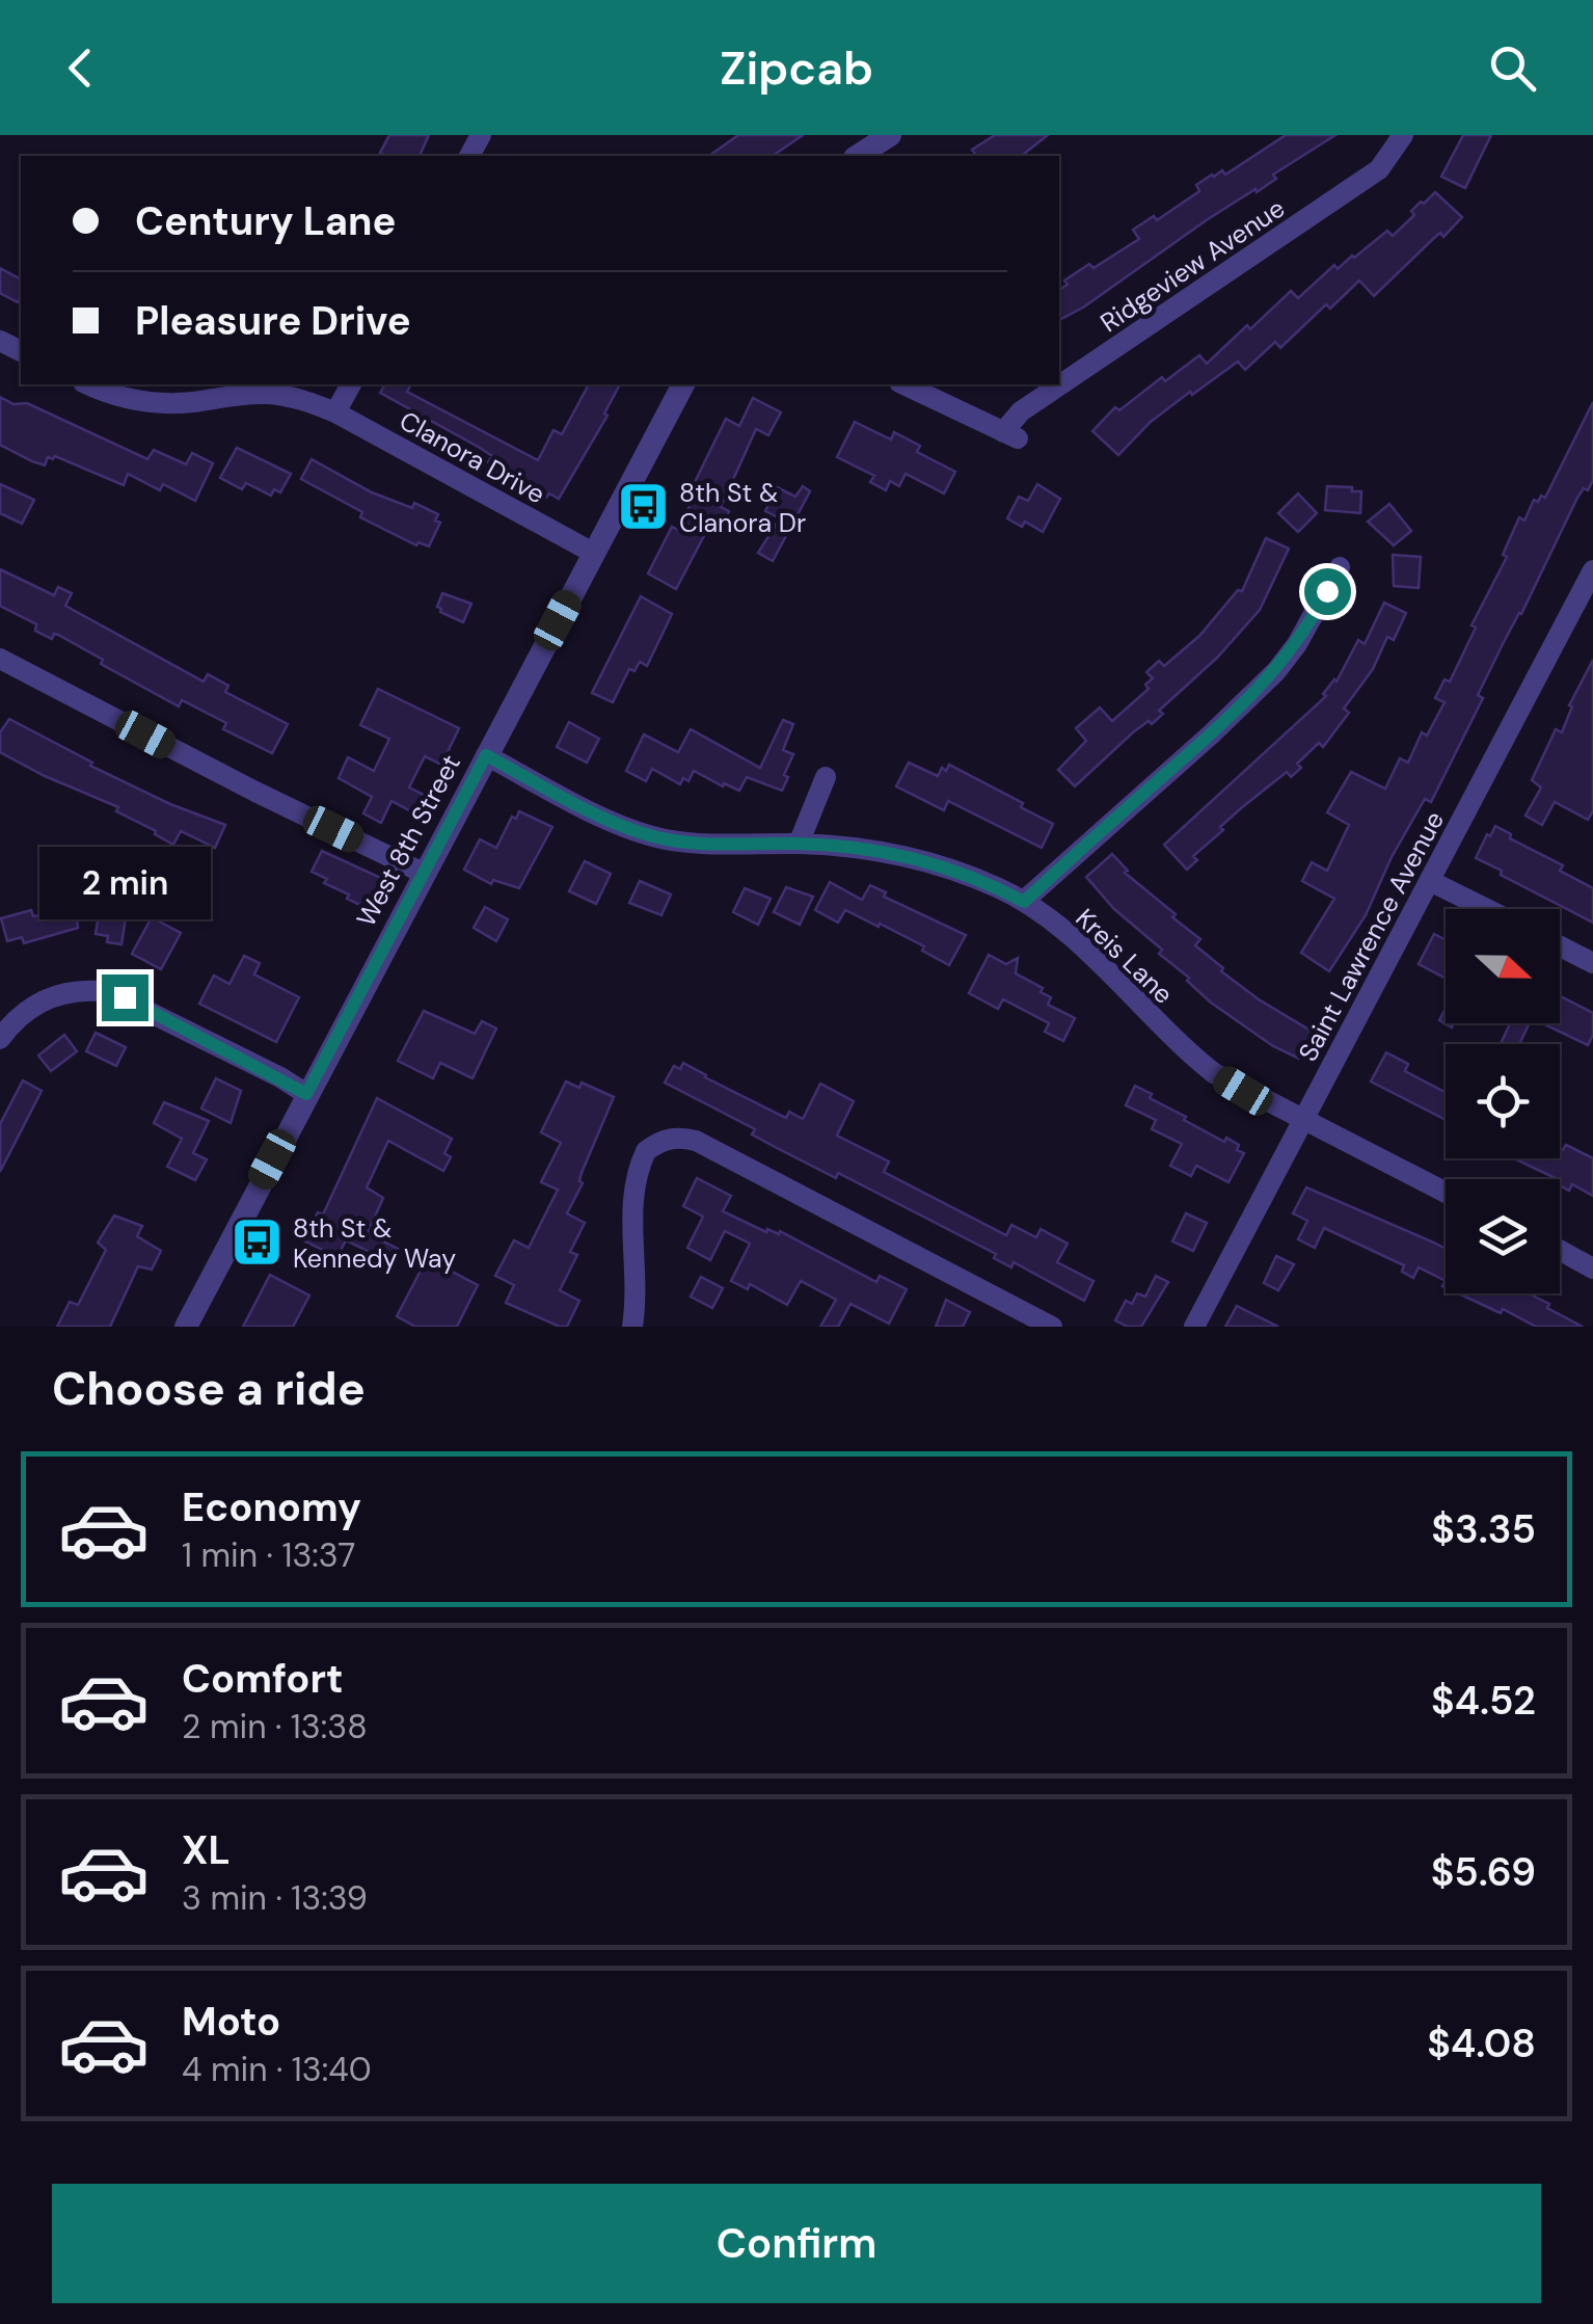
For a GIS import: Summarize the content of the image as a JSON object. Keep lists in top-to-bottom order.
{
  "streets": {
    "street": [
      "Ridgeview Avenue",
      "Clanora Drive",
      "West 8th Street",
      "Saint Lawrence Avenue",
      "Kreis Lane"
    ]
  },
  "crossings": [
    ["Clanora Drive", "West 8th Street"],
    ["West 8th Street", "Kreis Lane"],
    ["Saint Lawrence Avenue", "Kreis Lane"]
  ],
  "places": {
    "bus stop": ["8th St & Clanora Dr", "8th St & Kennedy Way"]
  },
  "north": "right",
  "page": {
    "header": "Zipcab",
    "banner": ["Century Lane", "Pleasure Drive"],
    "bubble": "2 min",
    "heading": "Choose a ride",
    "list": [
      {
        "name": "Economy",
        "note": "1 min · 13:37",
        "value": "$3.35"
      },
      {
        "name": "Comfort",
        "note": "2 min · 13:38",
        "value": "$4.52"
      },
      {
        "name": "XL",
        "note": "3 min · 13:39",
        "value": "$5.69"
      },
      {
        "name": "Moto",
        "note": "4 min · 13:40",
        "value": "$4.08"
      }
    ],
    "buttons": "Confirm"
  }
}
